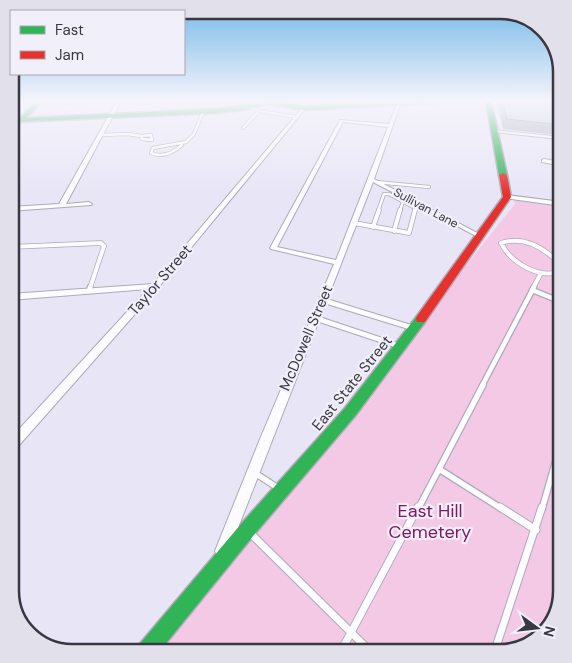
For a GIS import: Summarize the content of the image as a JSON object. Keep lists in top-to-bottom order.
{
  "streets": {
    "main road": ["East State Street"],
    "street": ["Sullivan Lane", "Taylor Street", "McDowell Street"]
  },
  "crossings": [
    ["Sullivan Lane", "McDowell Street"],
    ["Sullivan Lane", "East State Street"],
    ["McDowell Street", "East State Street"]
  ],
  "parks": ["East Hill Cemetery"],
  "legend": ["Fast", "Jam"],
  "north": "right"
}
